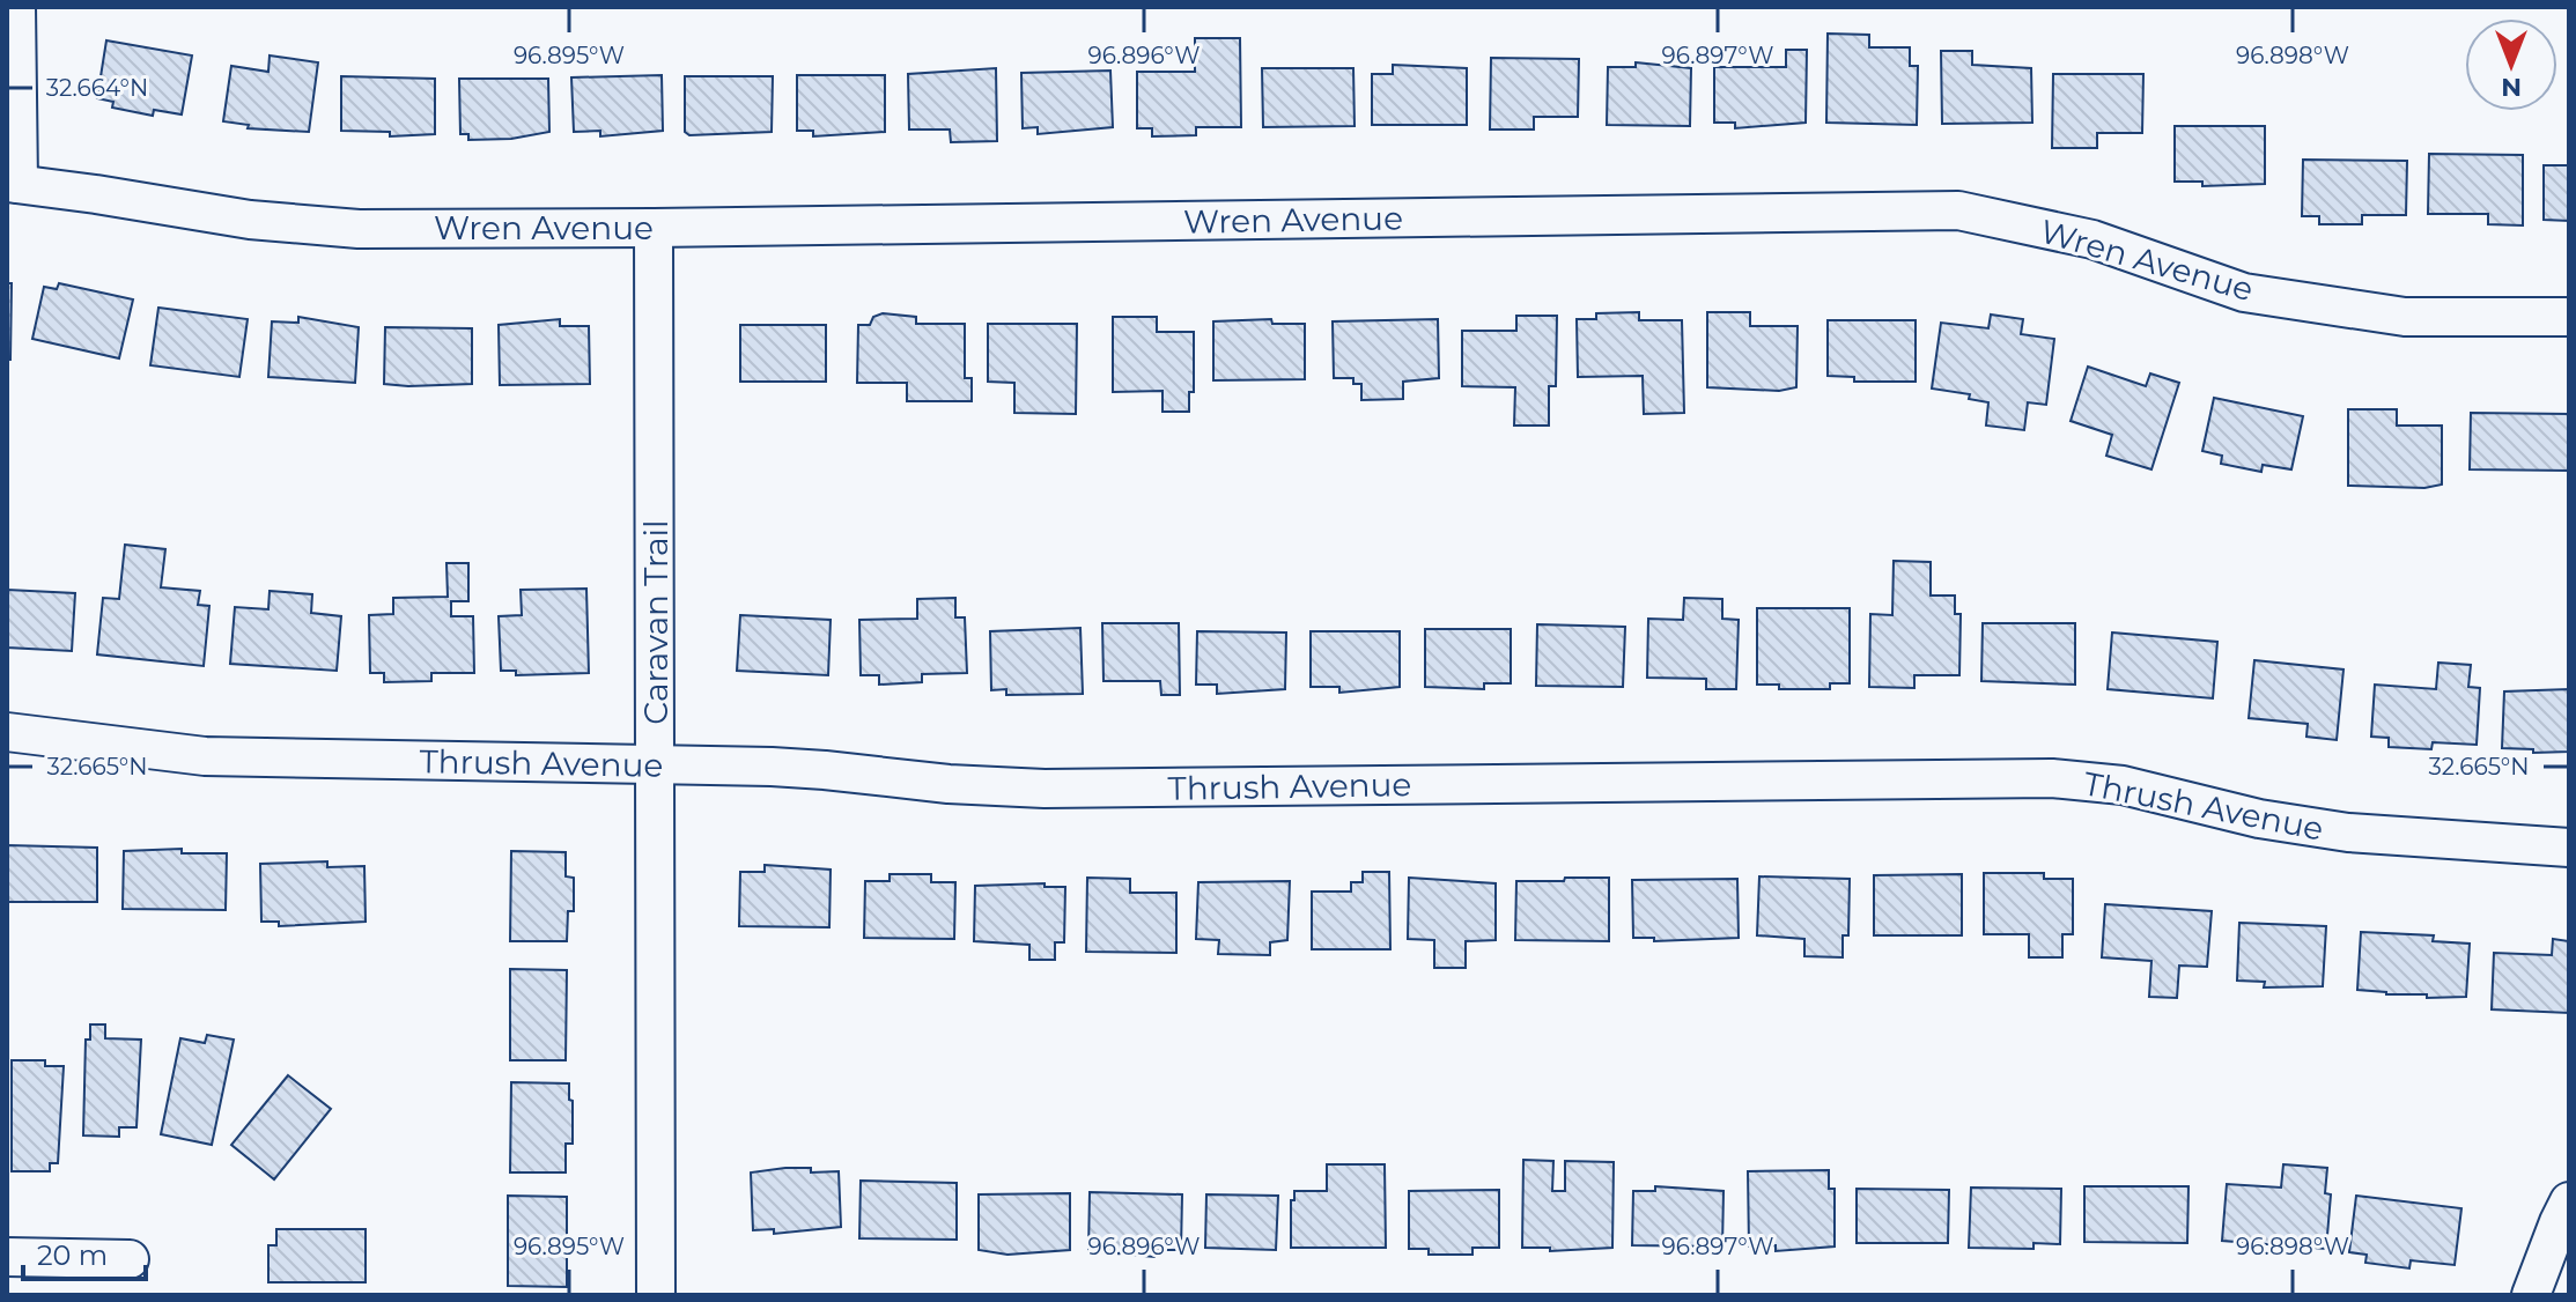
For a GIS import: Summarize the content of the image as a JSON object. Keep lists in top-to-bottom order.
{
  "streets": {
    "street": ["Wren Avenue", "Caravan Trail", "Thrush Avenue"]
  },
  "crossings": [
    ["Wren Avenue", "Caravan Trail"],
    ["Caravan Trail", "Thrush Avenue"]
  ],
  "scale_bar": "20 m",
  "north": "bottom",
  "coordinates": [
    "96.895°W",
    "96.896°W",
    "96.897°W",
    "96.898°W",
    "32.664°N",
    "32.665°N"
  ]
}
